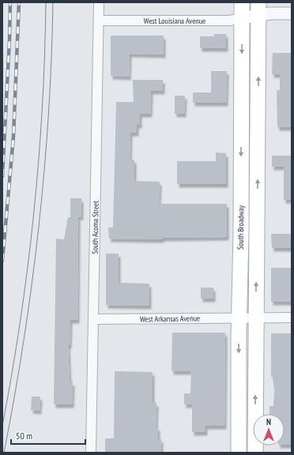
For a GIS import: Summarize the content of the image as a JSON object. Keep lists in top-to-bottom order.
{
  "streets": {
    "main road": ["South Broadway"],
    "street": ["West Louisiana Avenue", "South Acoma Street", "West Arkansas Avenue"]
  },
  "crossings": [
    ["West Louisiana Avenue", "South Acoma Street"],
    ["West Louisiana Avenue", "South Broadway"],
    ["South Acoma Street", "West Arkansas Avenue"],
    ["South Broadway", "West Arkansas Avenue"]
  ],
  "scale_bar": "50 m",
  "north": "top"
}
